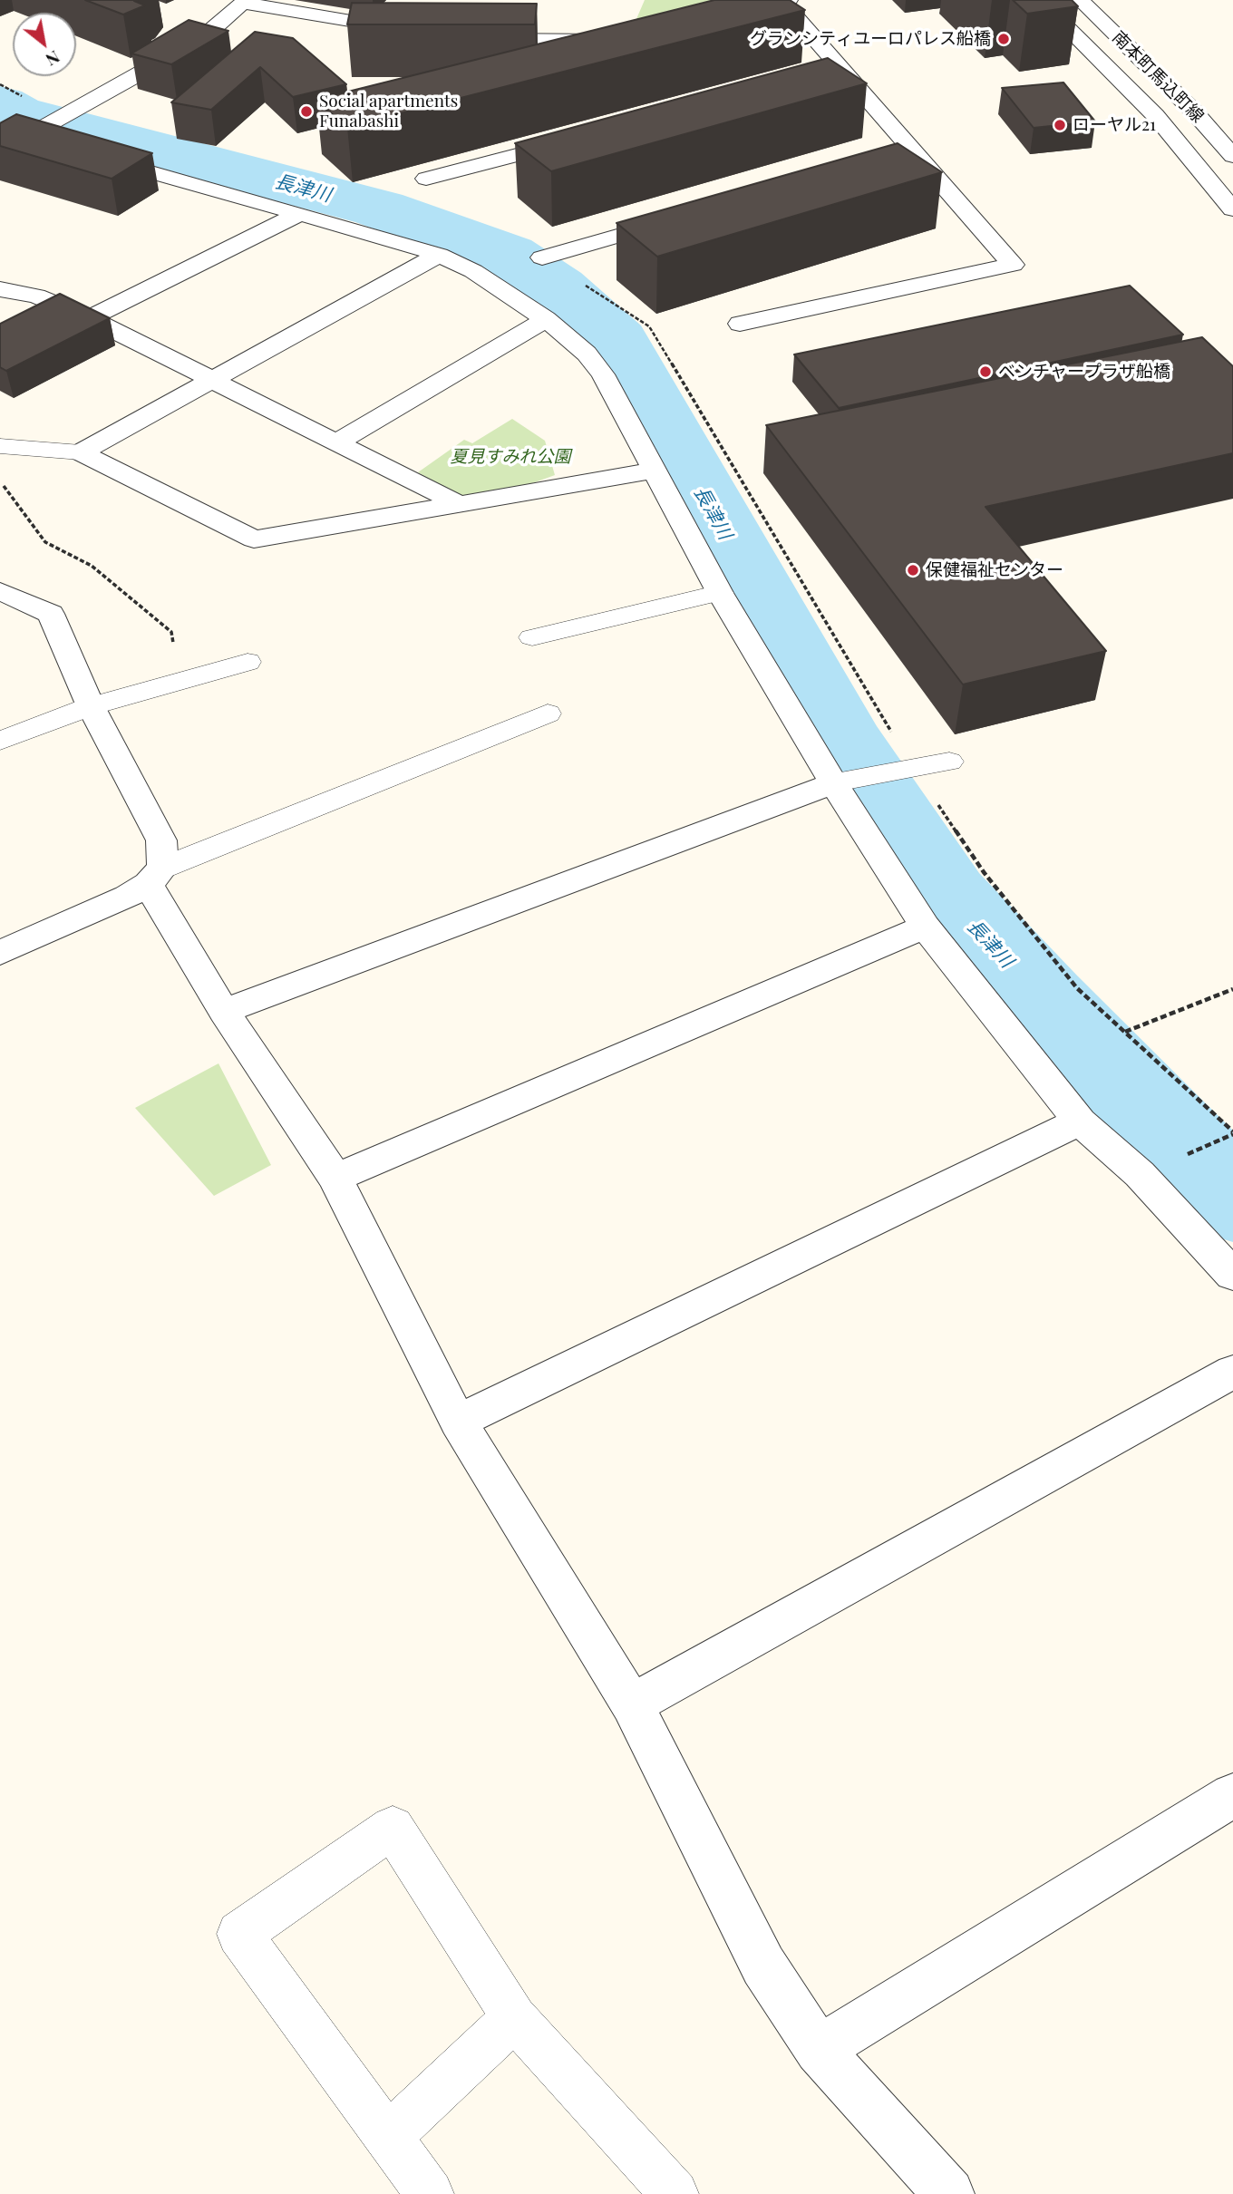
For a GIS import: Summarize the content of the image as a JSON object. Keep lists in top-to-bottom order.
{
  "streets": {
    "street": ["南本町馬込町線"]
  },
  "water": ["長津川"],
  "parks": ["夏見すみれ公園"],
  "places": [
    "グランシティユーロパレス船橋",
    "Social apartments Funabashi",
    "ローヤル21",
    "ベンチャープラザ船橋",
    "保健福祉センター"
  ],
  "north": "bottom right"
}
